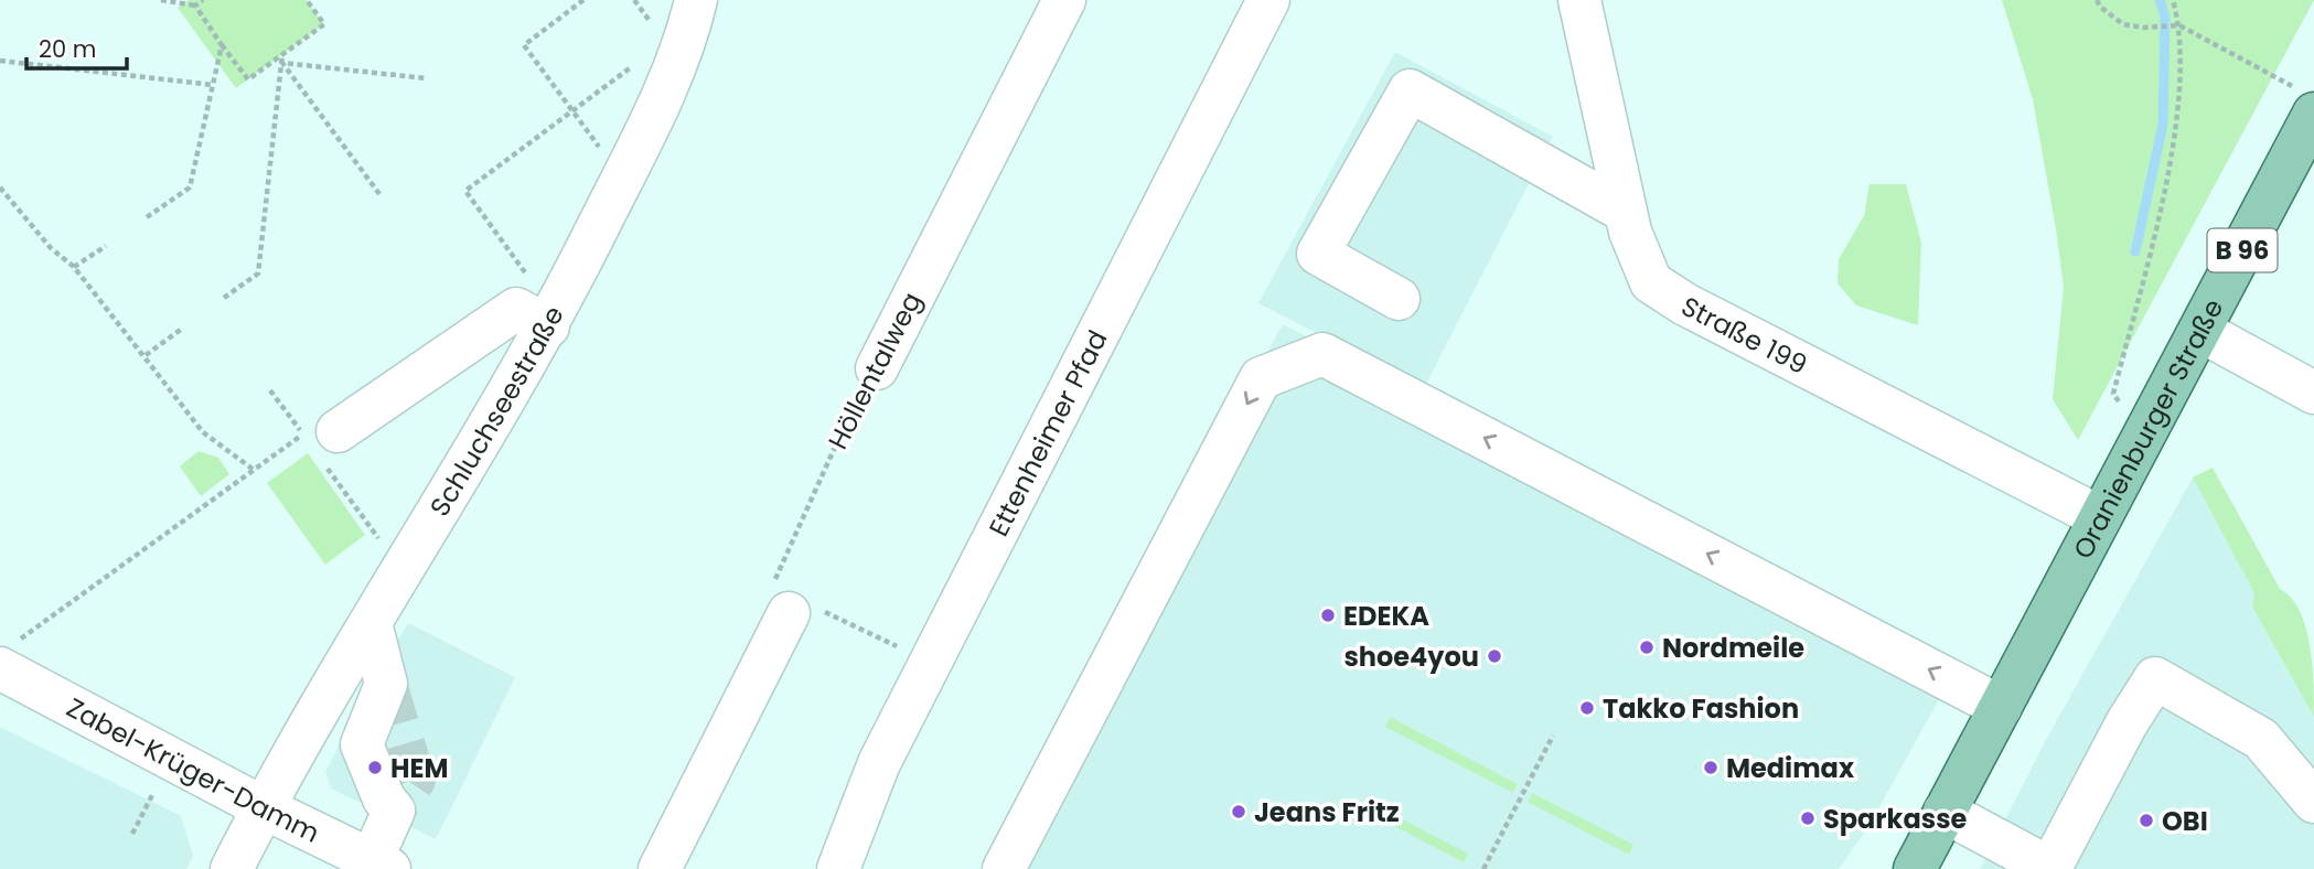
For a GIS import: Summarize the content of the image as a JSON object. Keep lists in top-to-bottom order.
{
  "streets": {
    "main road": ["B 96", "Oranienburger Straße"],
    "street": [
      "Straße 199",
      "Höllentalweg",
      "Schluchseestraße",
      "Ettenheimer Pfad",
      "Zabel-Krüger-Damm"
    ]
  },
  "crossings": [
    ["B 96", "Oranienburger Straße"],
    ["Straße 199", "Oranienburger Straße"],
    ["Schluchseestraße", "Zabel-Krüger-Damm"]
  ],
  "places": [
    "EDEKA",
    "Nordmeile",
    "shoe4you",
    "Takko Fashion",
    "HEM",
    "Medimax",
    "Jeans Fritz",
    "Sparkasse",
    "OBI"
  ],
  "scale_bar": "20 m"
}
